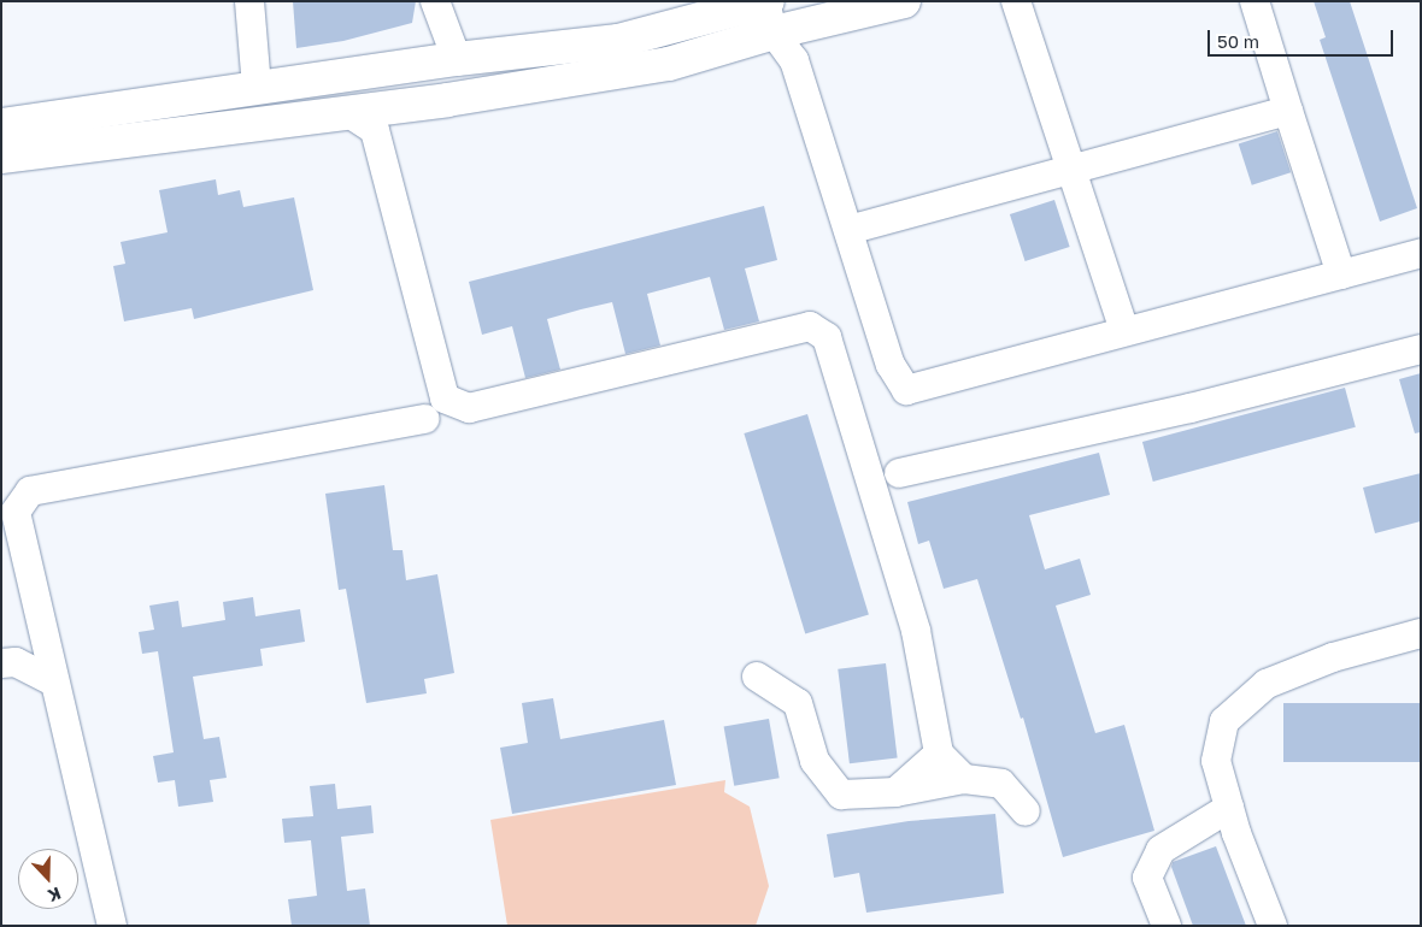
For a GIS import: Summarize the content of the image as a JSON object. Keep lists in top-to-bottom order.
{
  "scale_bar": "50 m",
  "north": "bottom"
}
